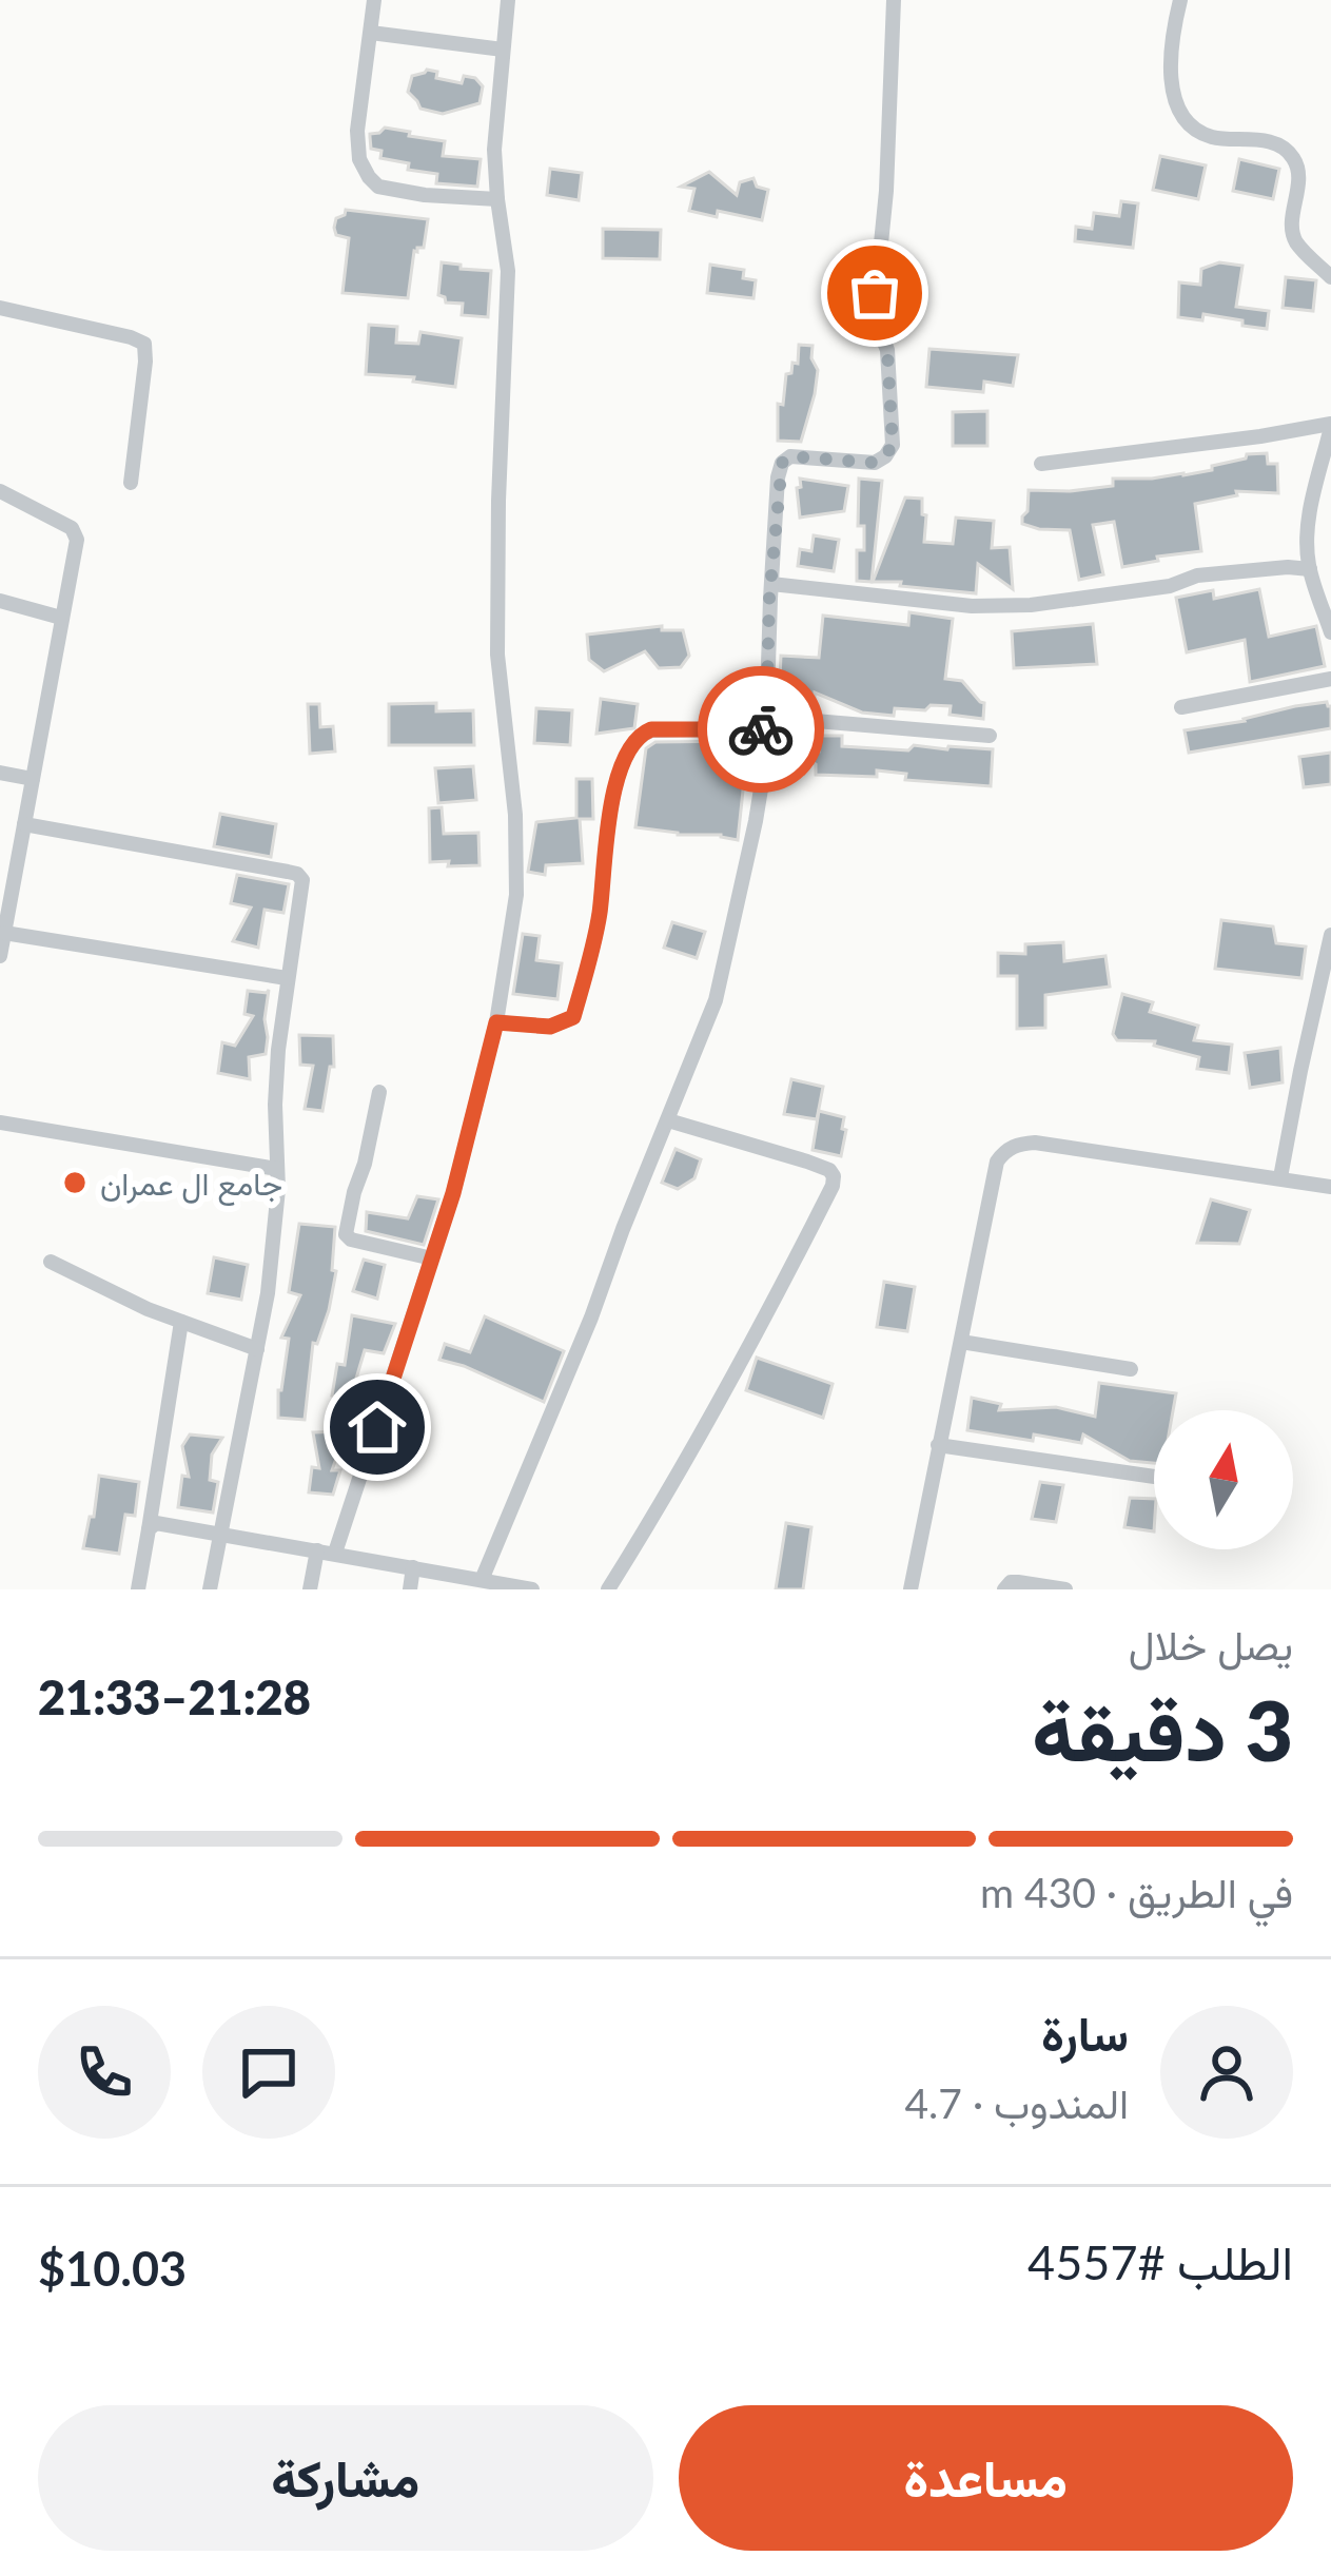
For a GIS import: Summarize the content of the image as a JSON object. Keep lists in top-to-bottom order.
{
  "places": ["جامع ال عمران"],
  "north": "top",
  "page": {
    "heading": ["3 دقيقة", "يصل خلال", "21:28–21:33"],
    "panel": [
      "سارة",
      "المندوب · 4.7",
      "الطلب #4557",
      "$10.03"
    ],
    "bar": "في الطريق · 430 m",
    "buttons": ["مساعدة", "مشاركة"]
  }
}
